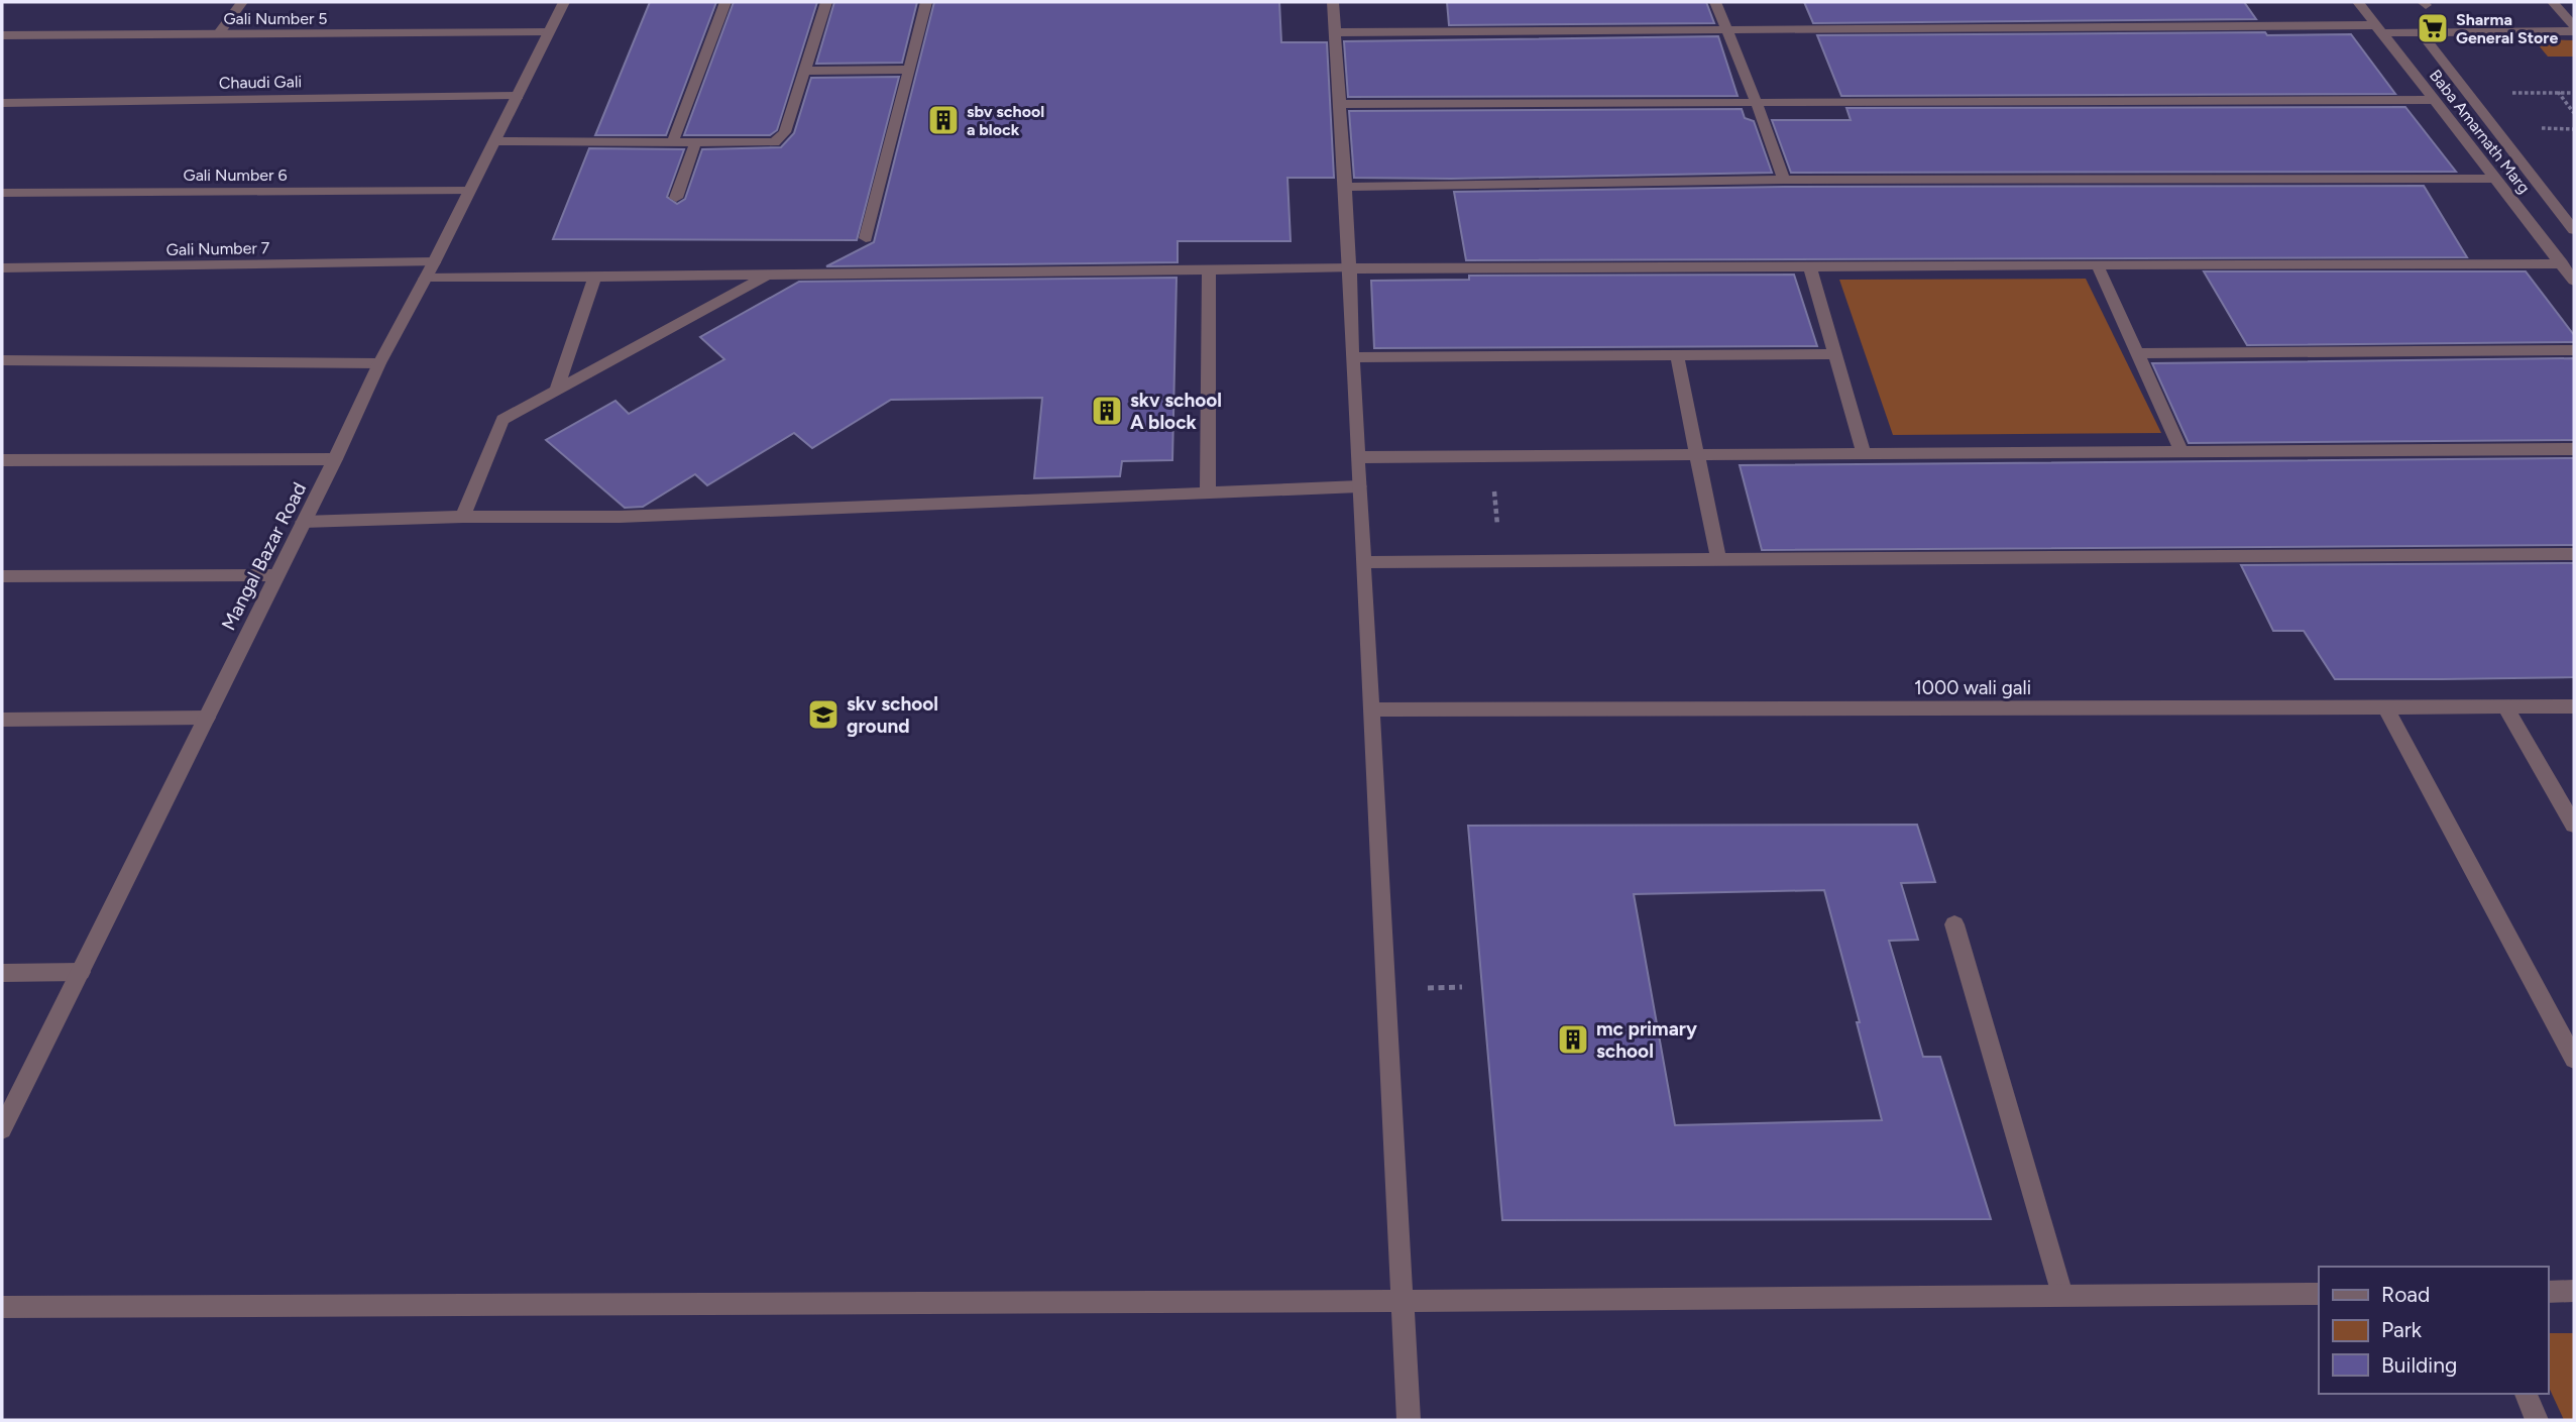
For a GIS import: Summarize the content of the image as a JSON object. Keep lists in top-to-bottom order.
{
  "streets": {
    "street": [
      "Gali Number 5",
      "Chaudi Gali",
      "Baba Amarnath Marg",
      "Gali Number 6",
      "Gali Number 7",
      "Mangal Bazar Road",
      "1000 wali gali"
    ]
  },
  "crossings": [
    ["Gali Number 5", "Mangal Bazar Road"],
    ["Chaudi Gali", "Mangal Bazar Road"],
    ["Gali Number 6", "Mangal Bazar Road"],
    ["Gali Number 7", "Mangal Bazar Road"]
  ],
  "places": {
    "supermarket": ["Sharma General Store"],
    "building": ["sbv school a block", "skv school A block", "mc primary school"],
    "school or university": ["skv school ground"]
  },
  "legend": ["Road", "Park", "Building"]
}
